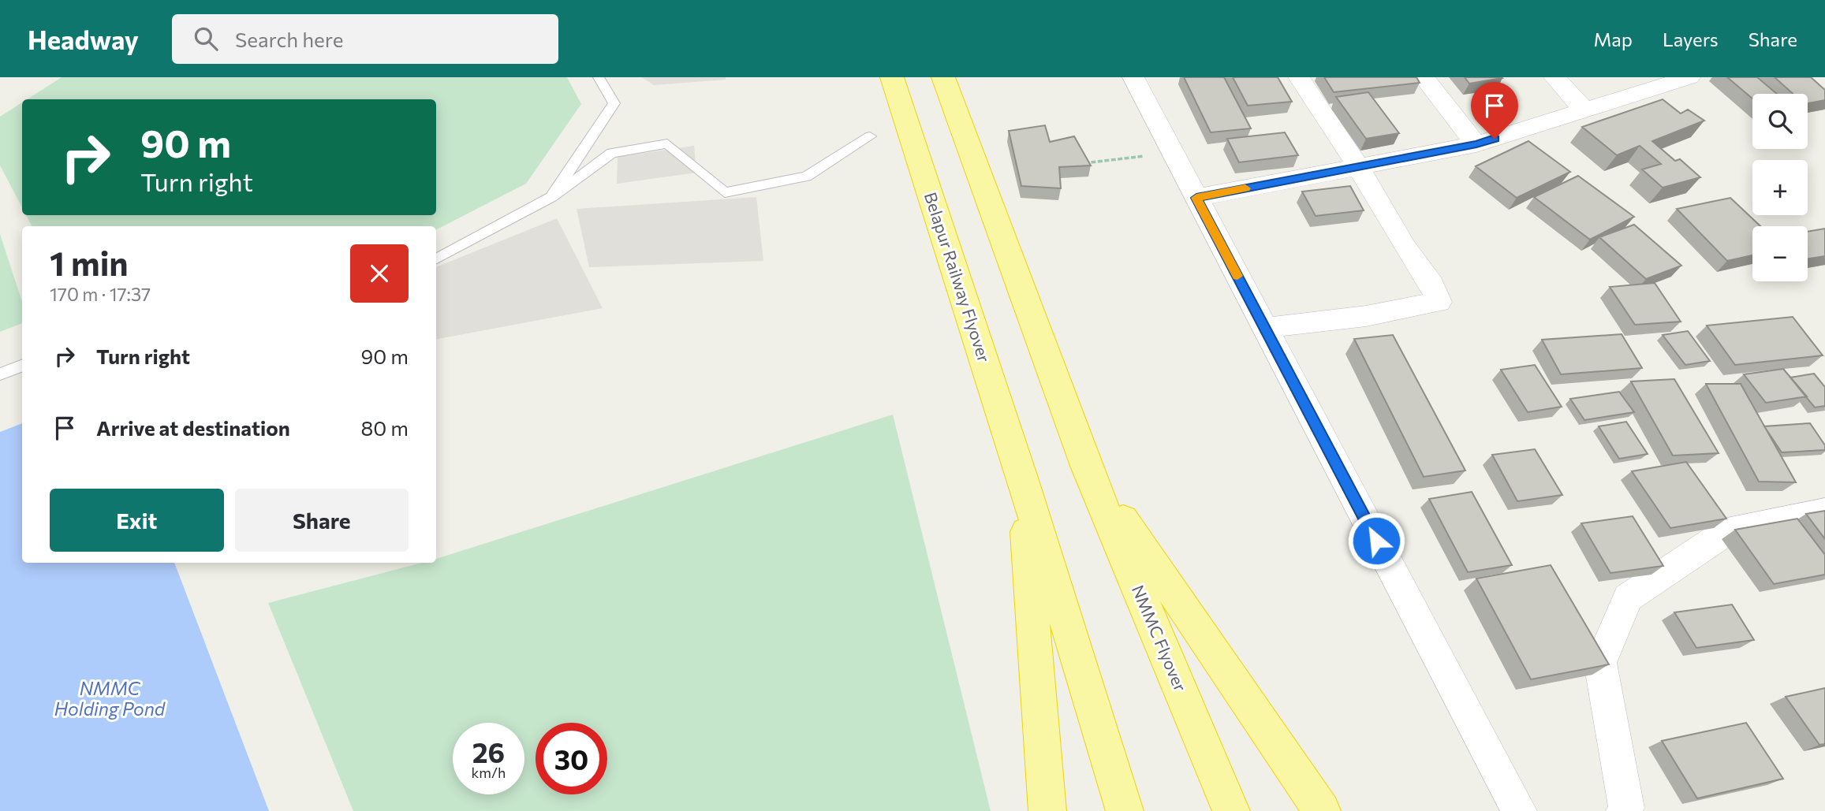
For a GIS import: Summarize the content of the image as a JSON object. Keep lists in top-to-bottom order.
{
  "streets": {
    "highway": ["Belapur Railway Flyover", "NMMC Flyover"]
  },
  "water": ["NMMC Holding Pond"],
  "page": {
    "header": "Headway",
    "search": "Search here",
    "nav": ["Map", "Layers", "Share"],
    "map_buttons": ["+", "−"],
    "turn": ["90 m", "Turn right"],
    "heading": ["1 min", "170 m · 17:37"],
    "list": [
      {
        "name": "Turn right",
        "value": "90 m"
      },
      {
        "name": "Arrive at destination",
        "value": "80 m"
      }
    ],
    "buttons": ["Exit", "Share"],
    "speed": "26 km/h",
    "limit": "30"
  }
}
